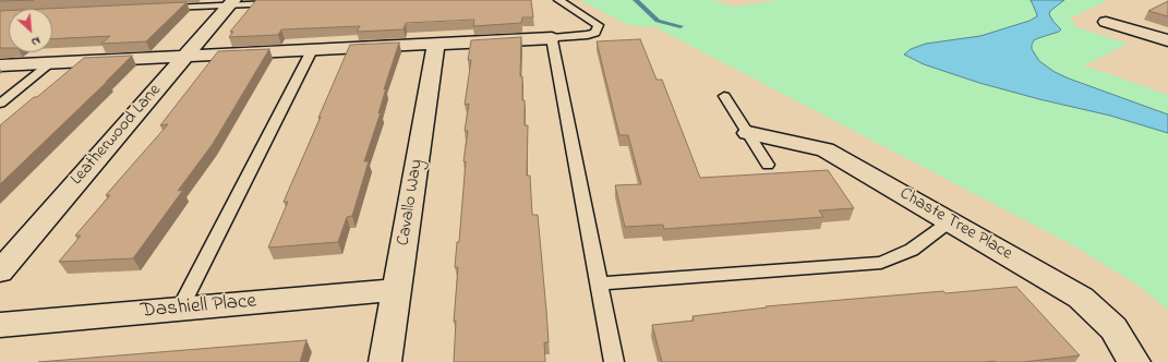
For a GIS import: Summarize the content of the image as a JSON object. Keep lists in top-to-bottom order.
{
  "streets": {
    "street": [
      "Leatherwood Lane",
      "Cavallo Way",
      "Chaste Tree Place",
      "Dashiell Place"
    ]
  },
  "crossings": [
    ["Cavallo Way", "Dashiell Place"]
  ],
  "north": "bottom right"
}
